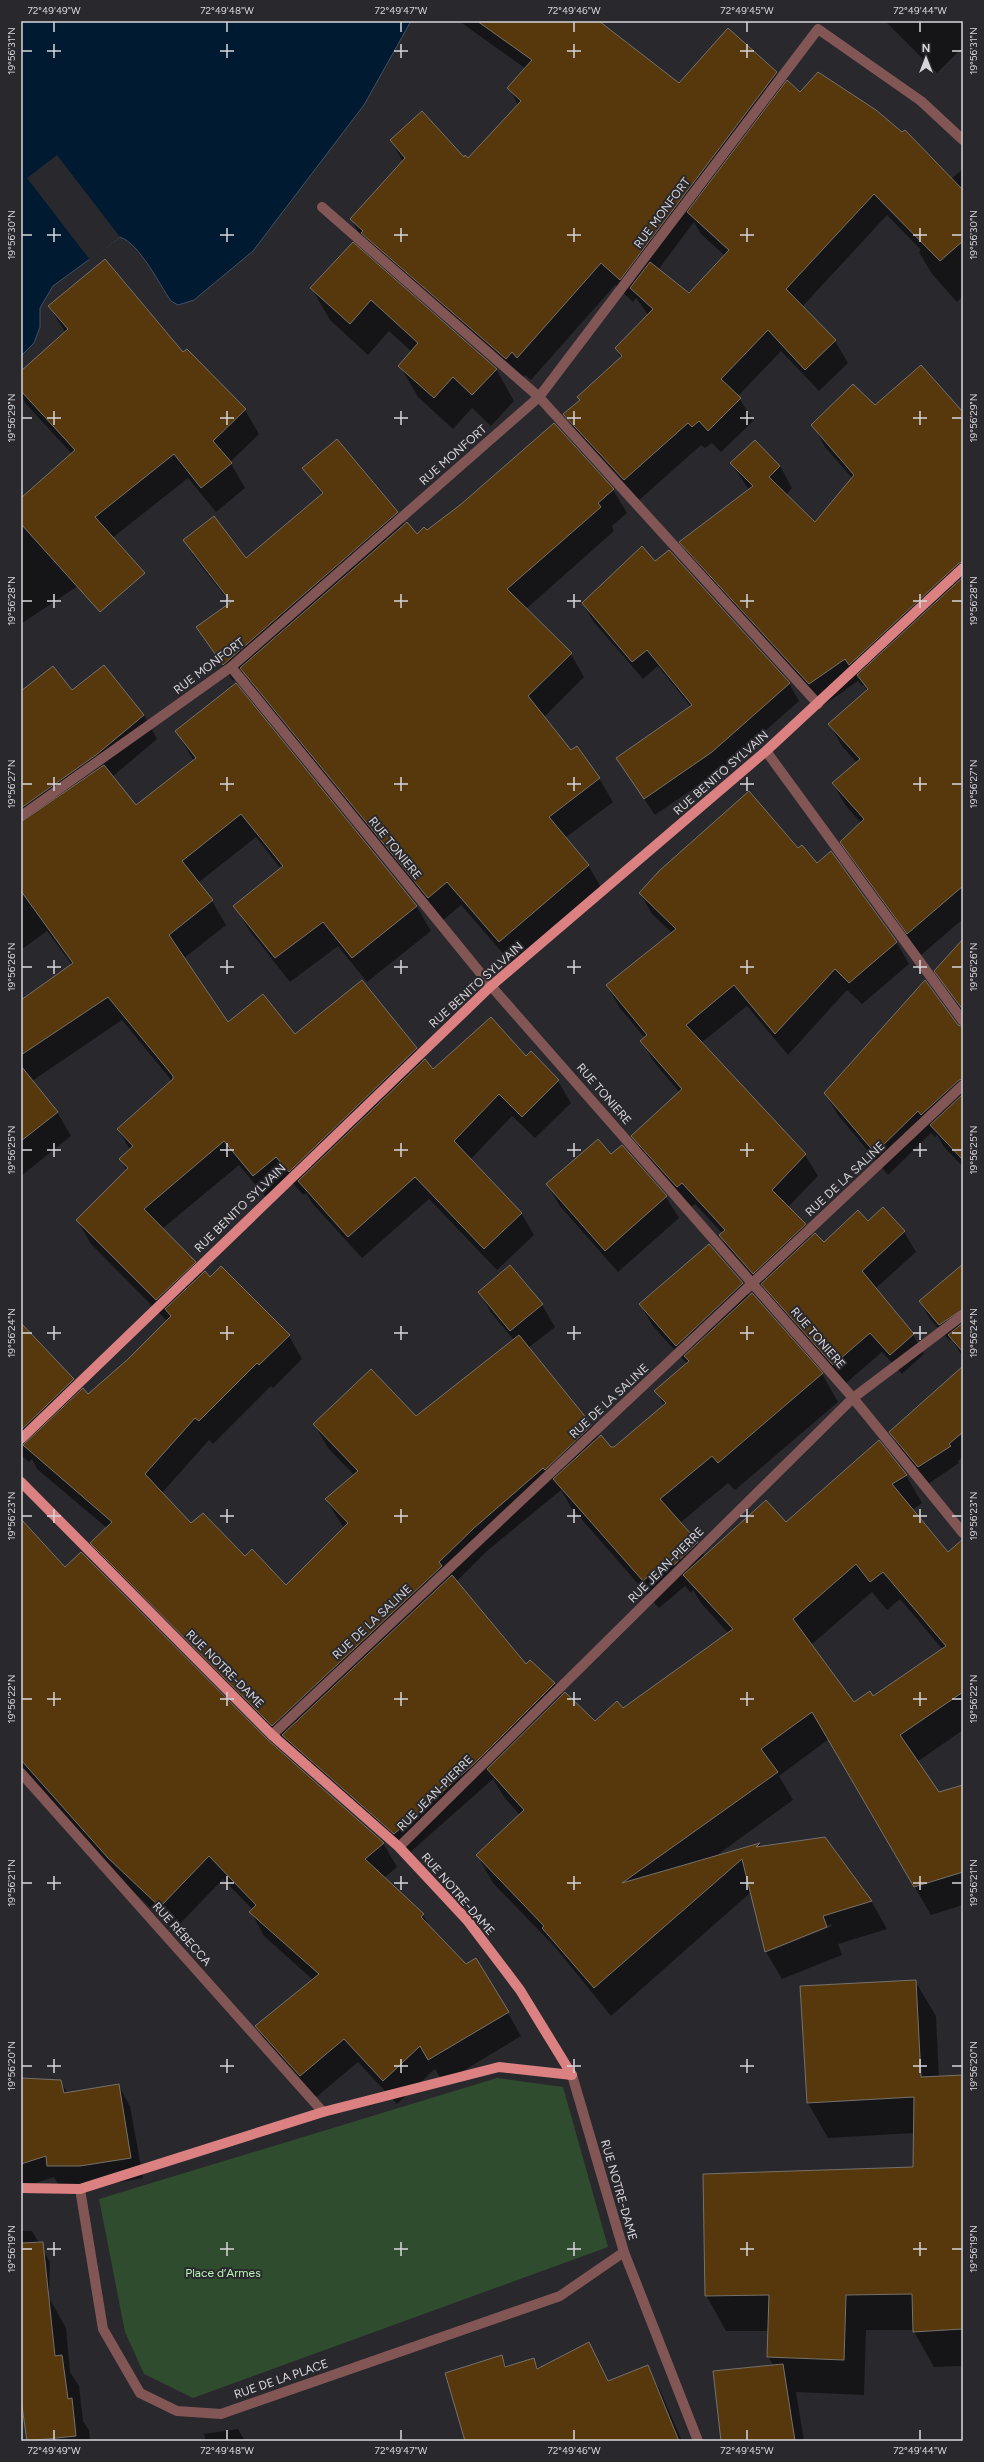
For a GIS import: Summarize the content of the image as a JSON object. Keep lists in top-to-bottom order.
{
  "streets": {
    "main road": ["RUE BENITO SYLVAIN", "RUE NOTRE-DAME"],
    "street": [
      "RUE MONFORT",
      "RUE TONIERE",
      "RUE DE LA SALINE",
      "RUE JEAN-PIERRE",
      "RUE RÉBECCA",
      "RUE DE LA PLACE"
    ]
  },
  "crossings": [
    ["RUE MONFORT", "RUE TONIERE"],
    ["RUE BENITO SYLVAIN", "RUE TONIERE"],
    ["RUE TONIERE", "RUE DE LA SALINE"],
    ["RUE TONIERE", "RUE JEAN-PIERRE"],
    ["RUE DE LA SALINE", "RUE NOTRE-DAME"],
    ["RUE JEAN-PIERRE", "RUE NOTRE-DAME"],
    ["RUE NOTRE-DAME", "RUE DE LA PLACE"]
  ],
  "parks": ["Place d’Armes"],
  "north": "top",
  "coordinates": [
    "72°49'49\"W",
    "72°49'48\"W",
    "72°49'47\"W",
    "72°49'46\"W",
    "72°49'45\"W",
    "72°49'44\"W",
    "19°56'31\"N",
    "19°56'30\"N",
    "19°56'29\"N",
    "19°56'28\"N",
    "19°56'27\"N",
    "19°56'26\"N",
    "19°56'25\"N",
    "19°56'24\"N",
    "19°56'23\"N",
    "19°56'22\"N",
    "19°56'21\"N",
    "19°56'20\"N",
    "19°56'19\"N"
  ]
}
